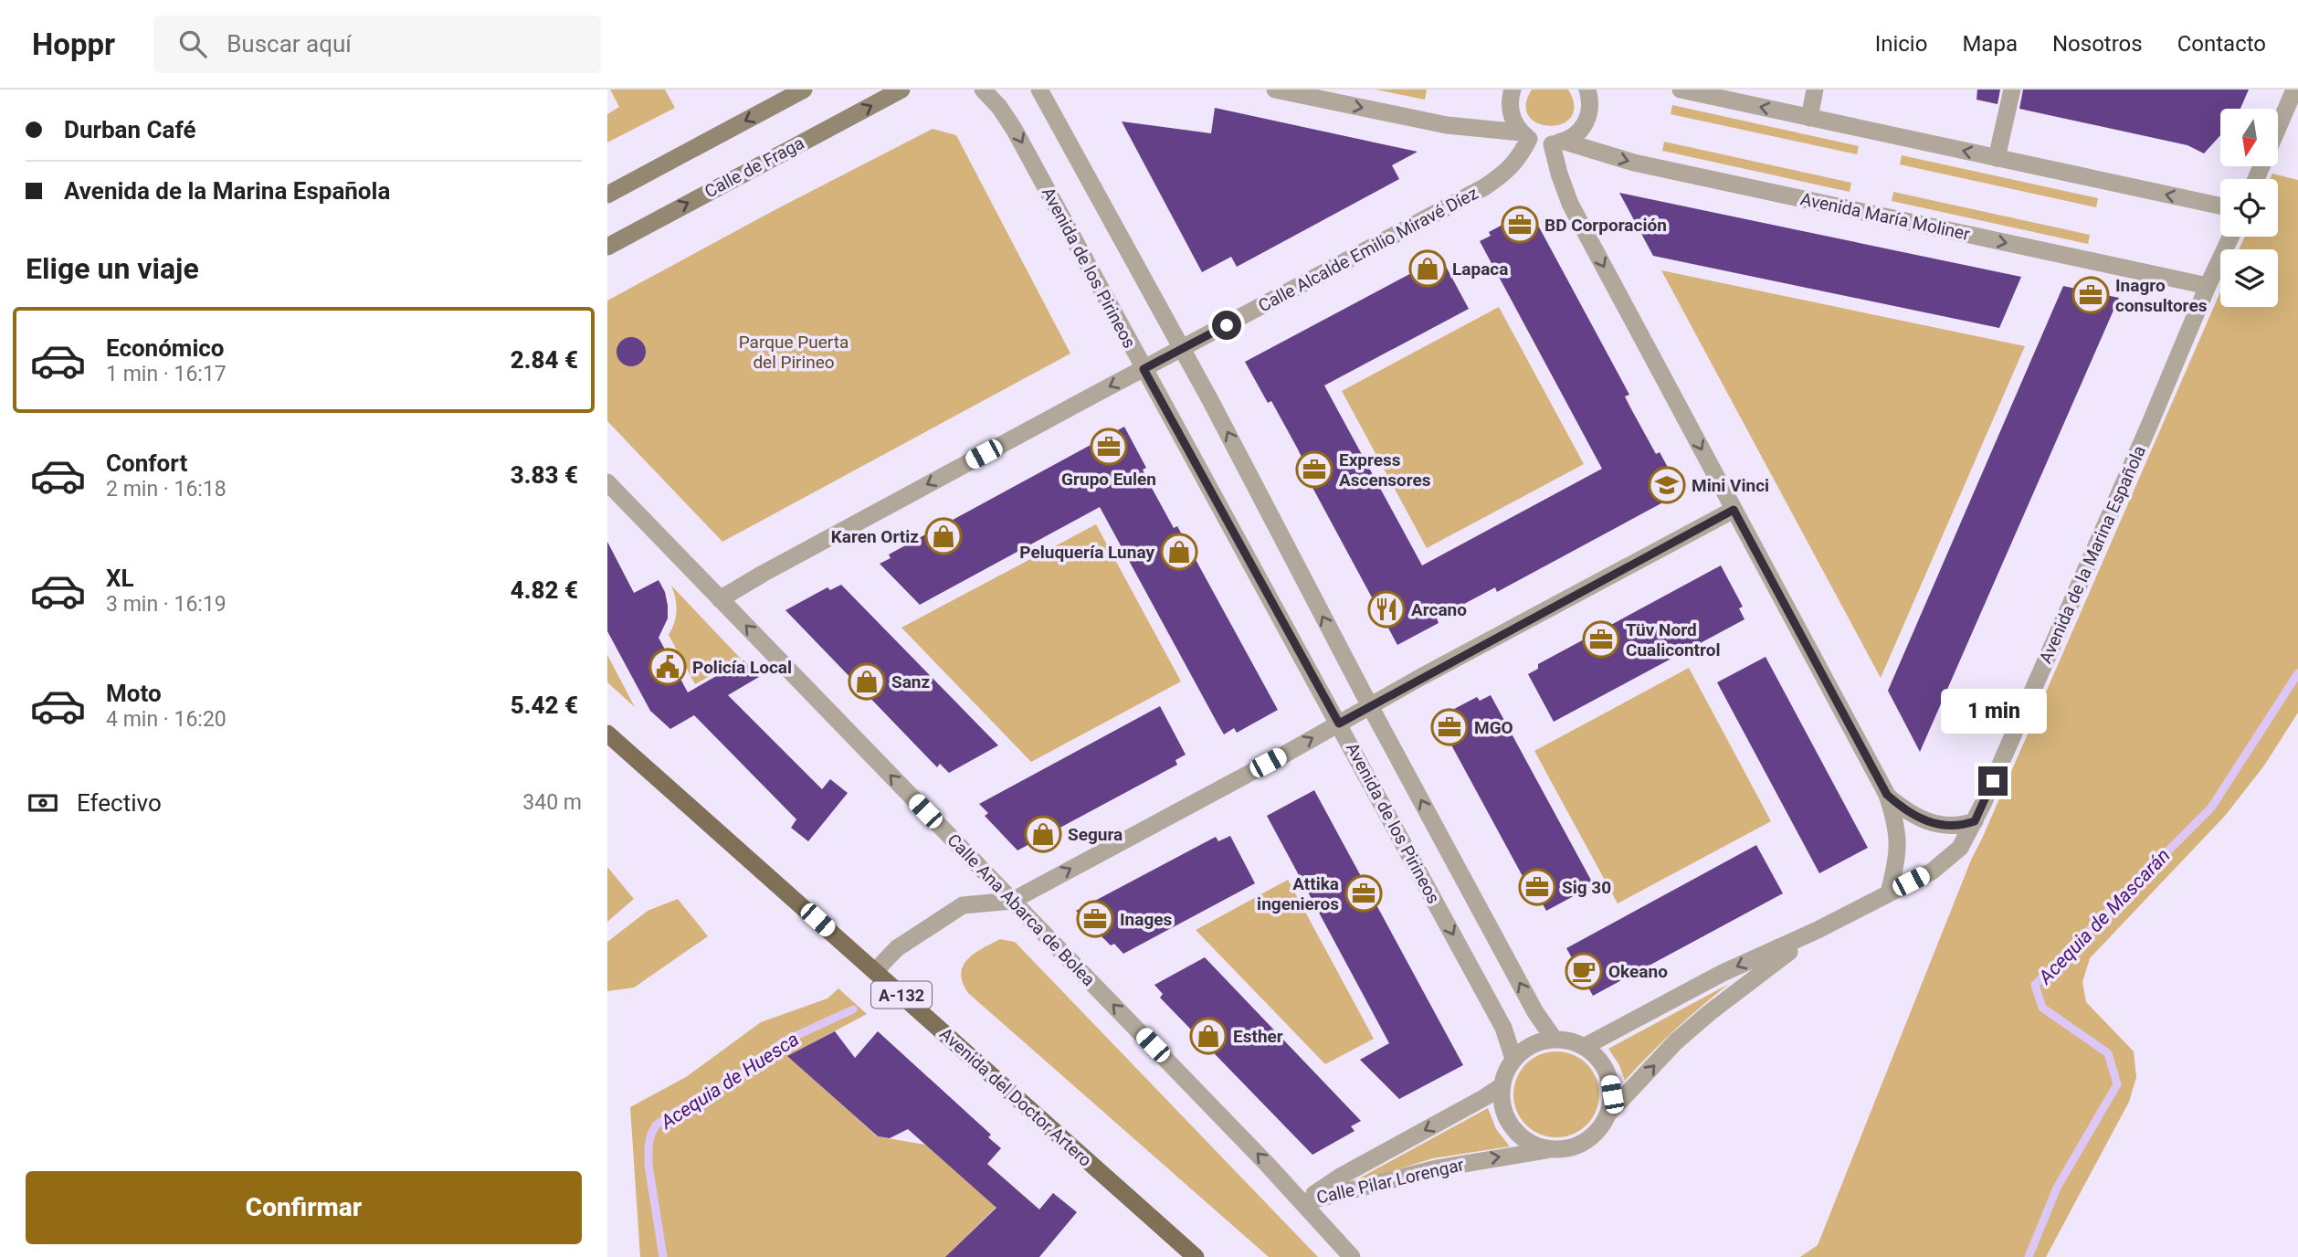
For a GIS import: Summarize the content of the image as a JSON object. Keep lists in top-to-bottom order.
{
  "streets": {
    "main road": ["Calle de Fraga", "A-132", "Avenida del Doctor Artero"],
    "street": [
      "Avenida María Moliner",
      "Calle Alcalde Emilio Miravé Díez",
      "Avenida de los Pirineos",
      "Avenida de la Marina Española",
      "Calle Ana Abarca de Bolea",
      "Calle Pilar Lorengar"
    ]
  },
  "crossings": [
    ["Avenida María Moliner", "Calle Alcalde Emilio Miravé Díez"],
    ["Avenida María Moliner", "Avenida de la Marina Española"],
    ["Calle Alcalde Emilio Miravé Díez", "Avenida de los Pirineos"],
    ["Calle Alcalde Emilio Miravé Díez", "Calle Ana Abarca de Bolea"],
    ["Avenida de los Pirineos", "Calle Pilar Lorengar"],
    ["Calle Ana Abarca de Bolea", "Calle Pilar Lorengar"]
  ],
  "one_way": ["Calle Alcalde Emilio Miravé Díez", "Calle Ana Abarca de Bolea"],
  "water": ["Acequia de Mascarán", "Acequia de Huesca"],
  "parks": ["Parque Puerta del Pirineo"],
  "places": {
    "office": [
      "BD Corporación",
      "Inagro consultores",
      "Grupo Eulen",
      "Express Ascensores",
      "Tüv Nord Cualicontrol",
      "MGO",
      "Sig 30",
      "Attika ingenieros",
      "Inages"
    ],
    "shop": [
      "Lapaca",
      "Karen Ortiz",
      "Peluquería Lunay",
      "Sanz",
      "Segura",
      "Esther"
    ],
    "school or university": ["Mini Vinci"],
    "restaurant": ["Arcano"],
    "public building": ["Policía Local"],
    "cafe": ["Okeano"]
  },
  "north": "bottom",
  "page": {
    "header": "Hoppr",
    "search": "Buscar aquí",
    "nav": [
      "Inicio",
      "Mapa",
      "Nosotros",
      "Contacto"
    ],
    "banner": ["Durban Café", "Avenida de la Marina Española"],
    "heading": "Elige un viaje",
    "list": [
      {
        "name": "Económico",
        "note": "1 min · 16:17",
        "value": "2.84 €"
      },
      {
        "name": "Confort",
        "note": "2 min · 16:18",
        "value": "3.83 €"
      },
      {
        "name": "XL",
        "note": "3 min · 16:19",
        "value": "4.82 €"
      },
      {
        "name": "Moto",
        "note": "4 min · 16:20",
        "value": "5.42 €"
      }
    ],
    "bubble": "1 min",
    "pay": ["Efectivo", "340 m"],
    "buttons": "Confirmar"
  }
}
